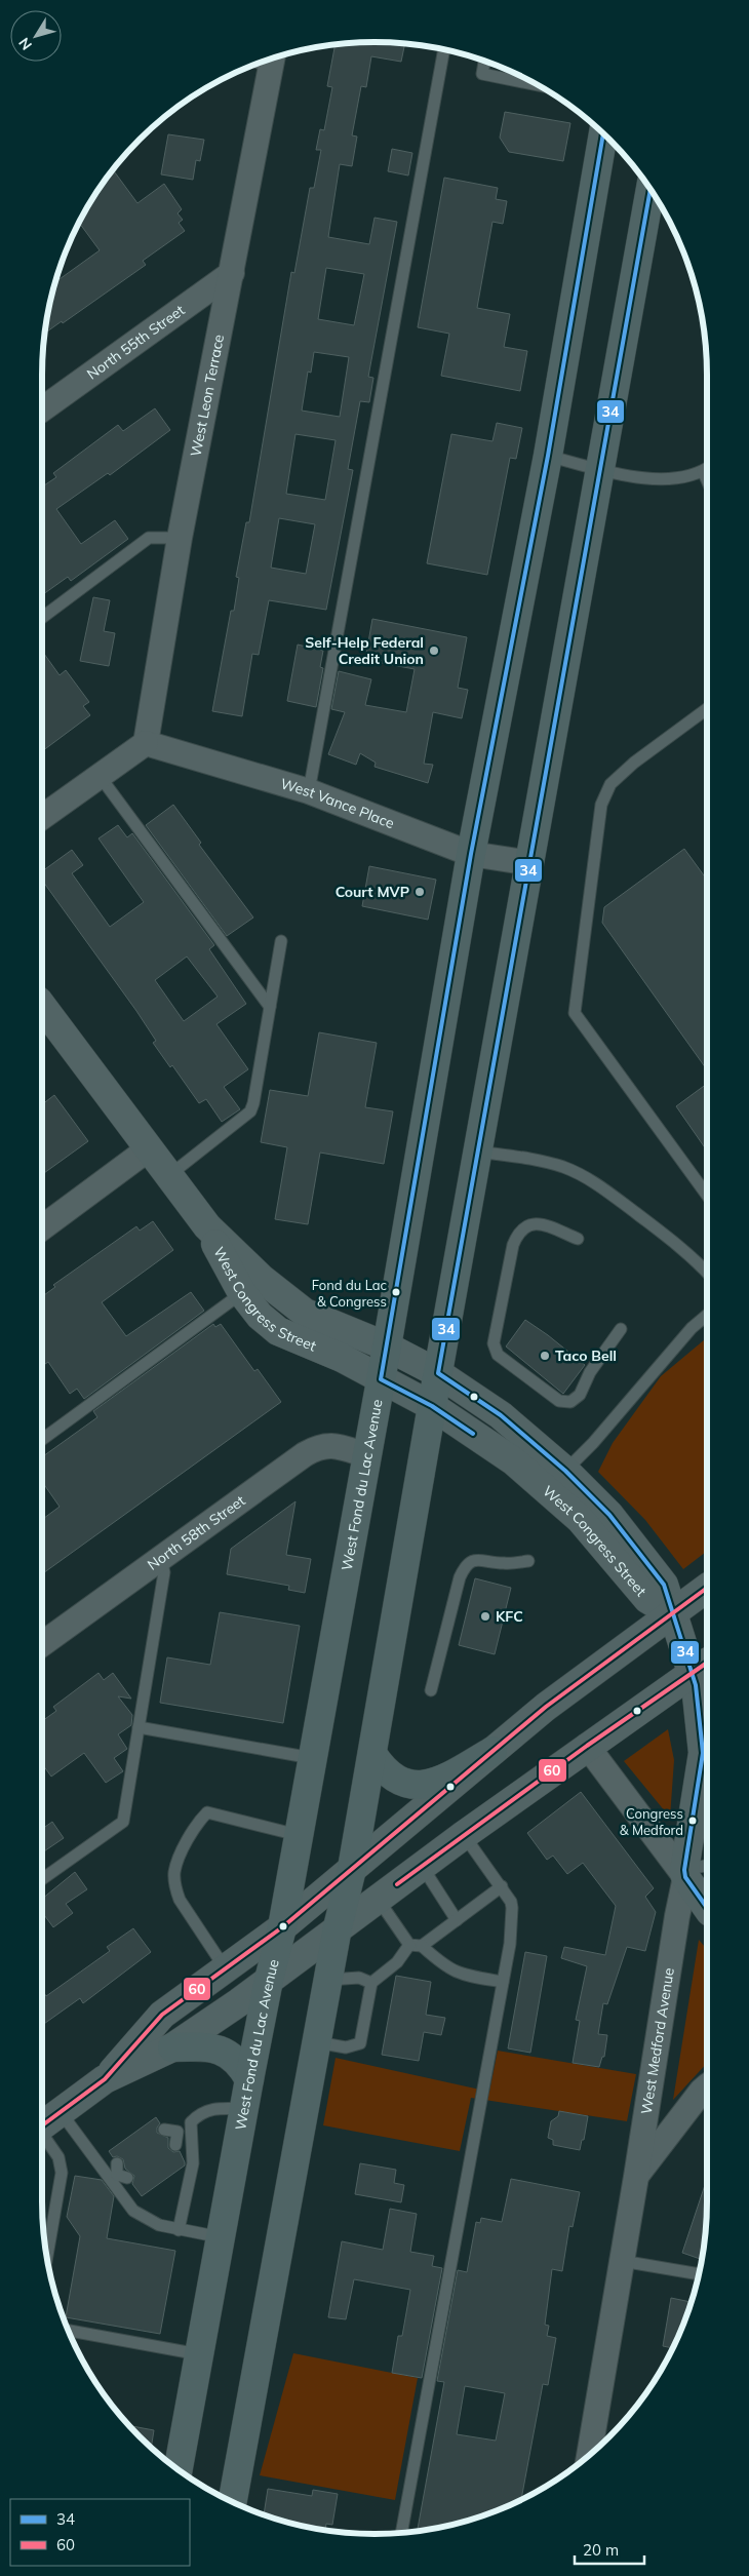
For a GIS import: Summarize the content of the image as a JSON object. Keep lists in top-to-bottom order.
{
  "streets": {
    "main road": ["West Fond du Lac Avenue"],
    "street": [
      "North 55th Street",
      "West Leon Terrace",
      "West Vance Place",
      "West Congress Street",
      "North 58th Street",
      "West Medford Avenue"
    ]
  },
  "crossings": [
    ["North 55th Street", "West Leon Terrace"],
    ["West Leon Terrace", "West Vance Place"],
    ["West Vance Place", "West Fond du Lac Avenue"],
    ["West Congress Street", "West Fond du Lac Avenue"],
    ["West Congress Street", "West Medford Avenue"],
    ["West Fond du Lac Avenue", "North 58th Street"]
  ],
  "places": [
    "Self-Help Federal Credit Union",
    "Court MVP",
    "Fond du Lac & Congress",
    "Taco Bell",
    "KFC",
    "Congress & Medford"
  ],
  "lines": ["transit line 34", "transit line 60"],
  "legend": ["34", "60"],
  "scale_bar": "20 m",
  "north": "bottom left"
}
